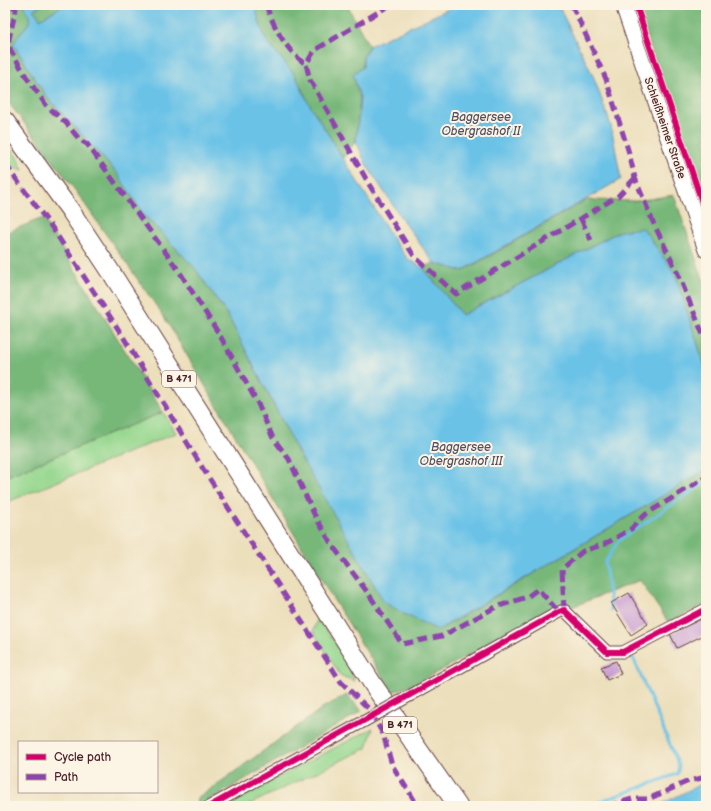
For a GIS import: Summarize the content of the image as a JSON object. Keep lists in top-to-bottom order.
{
  "streets": {
    "highway": ["B 471"],
    "main road": ["Schleißheimer Straße"]
  },
  "water": ["Baggersee Obergrashof II", "Baggersee Obergrashof III"],
  "legend": ["Cycle path", "Path"]
}
